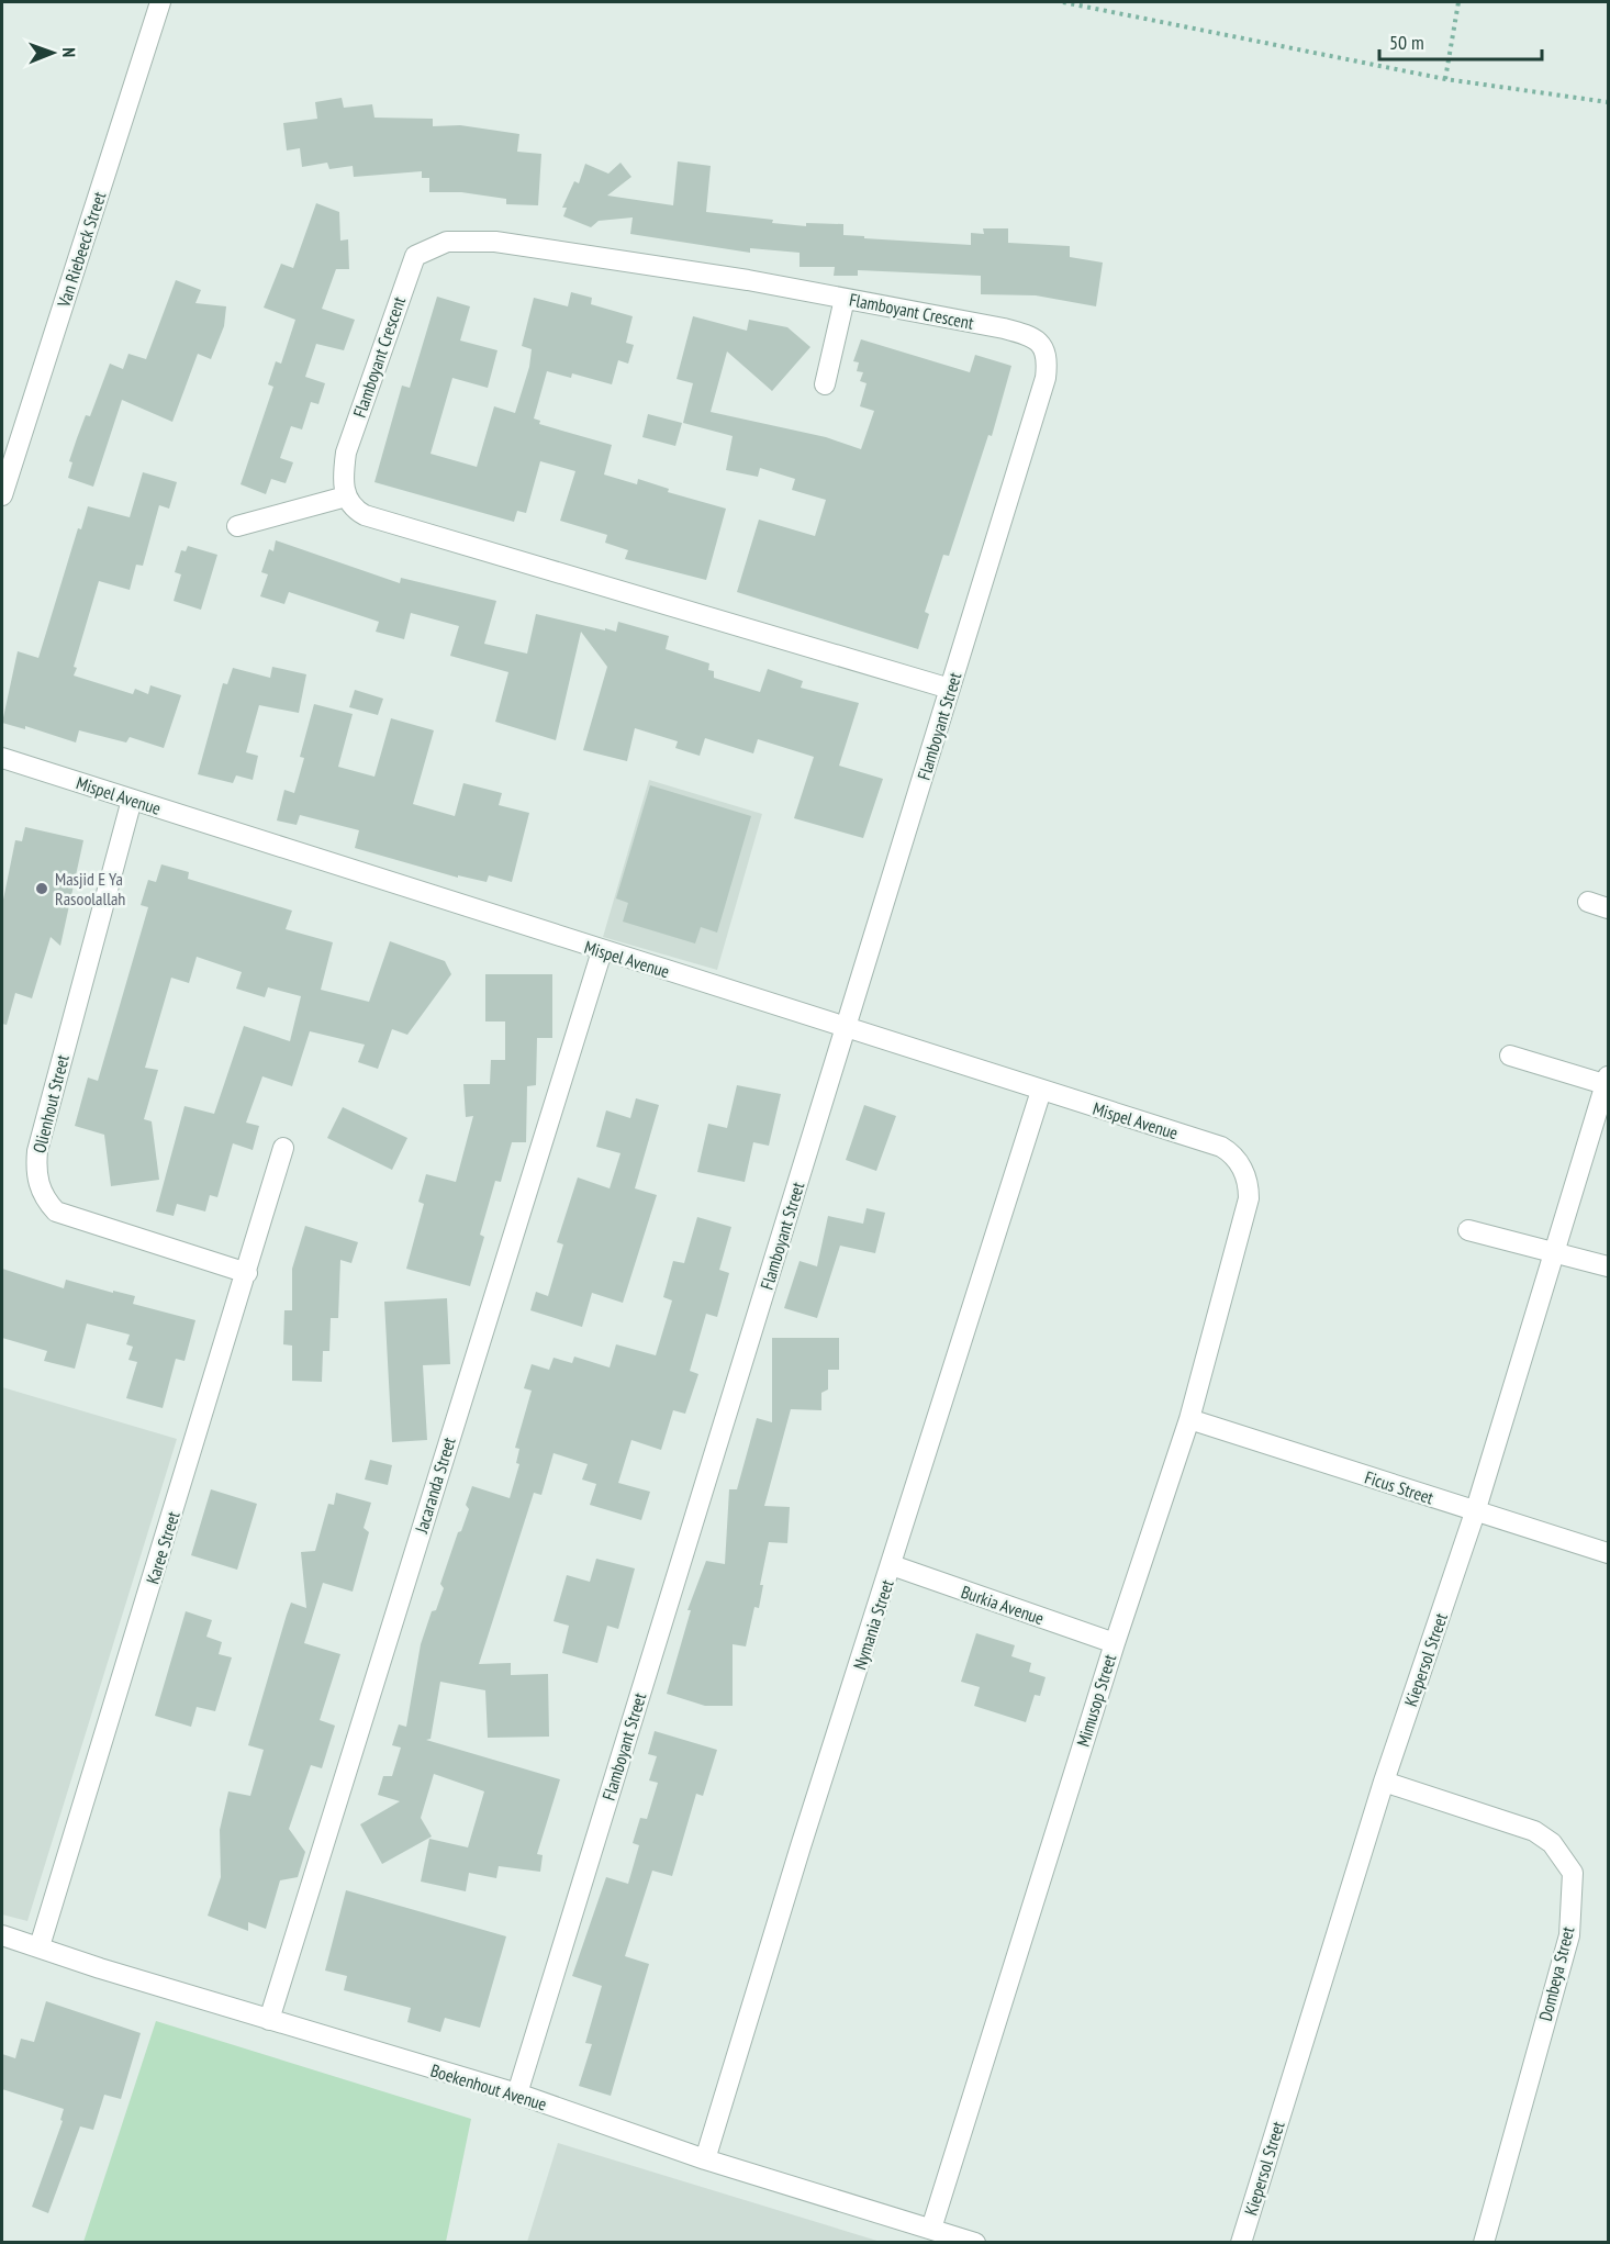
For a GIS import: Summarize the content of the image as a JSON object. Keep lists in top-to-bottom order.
{
  "streets": {
    "street": [
      "Van Riebeeck Street",
      "Flamboyant Crescent",
      "Flamboyant Street",
      "Mispel Avenue",
      "Olienhout Street",
      "Jacaranda Street",
      "Ficus Street",
      "Karee Street",
      "Burkia Avenue",
      "Nymania Street",
      "Kiepersol Street",
      "Mimusop Street",
      "Dombeya Street",
      "Boekenhout Avenue"
    ]
  },
  "crossings": [
    ["Flamboyant Crescent", "Flamboyant Street"],
    ["Flamboyant Street", "Mispel Avenue"],
    ["Flamboyant Street", "Boekenhout Avenue"],
    ["Mispel Avenue", "Olienhout Street"],
    ["Mispel Avenue", "Jacaranda Street"],
    ["Mispel Avenue", "Nymania Street"],
    ["Mispel Avenue", "Mimusop Street"],
    ["Olienhout Street", "Karee Street"],
    ["Jacaranda Street", "Boekenhout Avenue"],
    ["Ficus Street", "Kiepersol Street"],
    ["Ficus Street", "Mimusop Street"],
    ["Karee Street", "Boekenhout Avenue"],
    ["Burkia Avenue", "Nymania Street"],
    ["Burkia Avenue", "Mimusop Street"],
    ["Nymania Street", "Boekenhout Avenue"],
    ["Kiepersol Street", "Dombeya Street"],
    ["Mimusop Street", "Boekenhout Avenue"]
  ],
  "places": ["Masjid E Ya Rasoolallah"],
  "scale_bar": "50 m",
  "north": "right"
}
